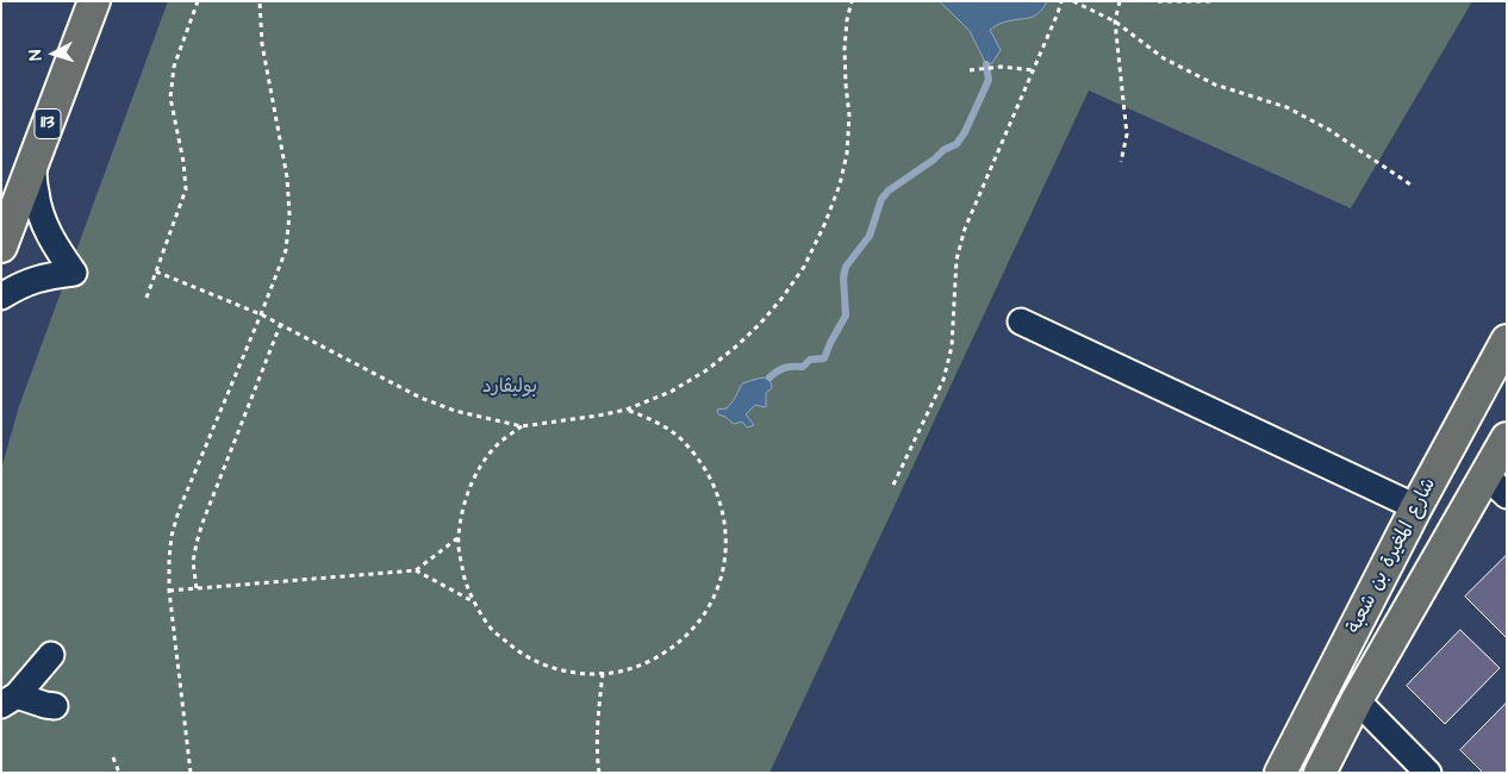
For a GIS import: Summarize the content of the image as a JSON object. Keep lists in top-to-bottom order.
{
  "streets": {
    "main road": ["113", "شارع المغيرة بن شعبة"]
  },
  "parks": ["بوليڤارد"],
  "north": "left"
}
